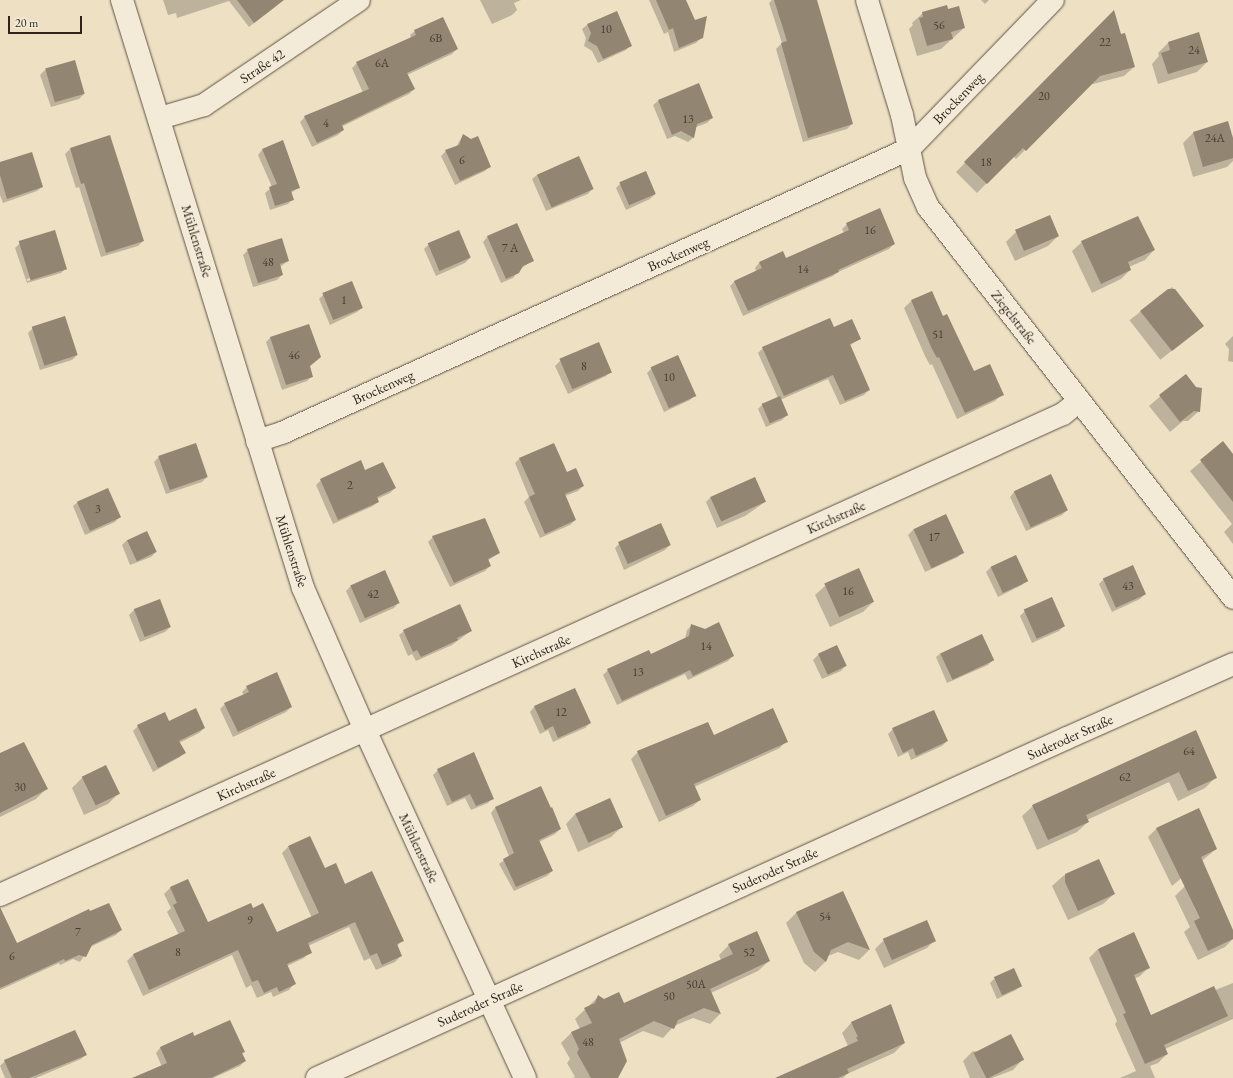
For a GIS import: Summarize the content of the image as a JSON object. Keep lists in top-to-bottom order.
{
  "streets": {
    "street": [
      "Straße 42",
      "Brockenweg",
      "Mühlenstraße",
      "Ziegelstraße",
      "Kirchstraße",
      "Suderoder Straße"
    ]
  },
  "crossings": [
    ["Straße 42", "Mühlenstraße"],
    ["Brockenweg", "Mühlenstraße"],
    ["Brockenweg", "Ziegelstraße"],
    ["Mühlenstraße", "Kirchstraße"],
    ["Mühlenstraße", "Suderoder Straße"],
    ["Ziegelstraße", "Kirchstraße"]
  ],
  "house_numbers": [
    "56",
    "10",
    "6B",
    "22",
    "24",
    "6A",
    "20",
    "13",
    "4",
    "24A",
    "6",
    "18",
    "16",
    "7 A",
    "48",
    "14",
    "1",
    "51",
    "46",
    "8",
    "10",
    "2",
    "3",
    "17",
    "43",
    "16",
    "42",
    "14",
    "13",
    "12",
    "64",
    "62",
    "30",
    "54",
    "9",
    "7",
    "8",
    "52",
    "6",
    "50A",
    "50",
    "48"
  ],
  "scale_bar": "20 m"
}
